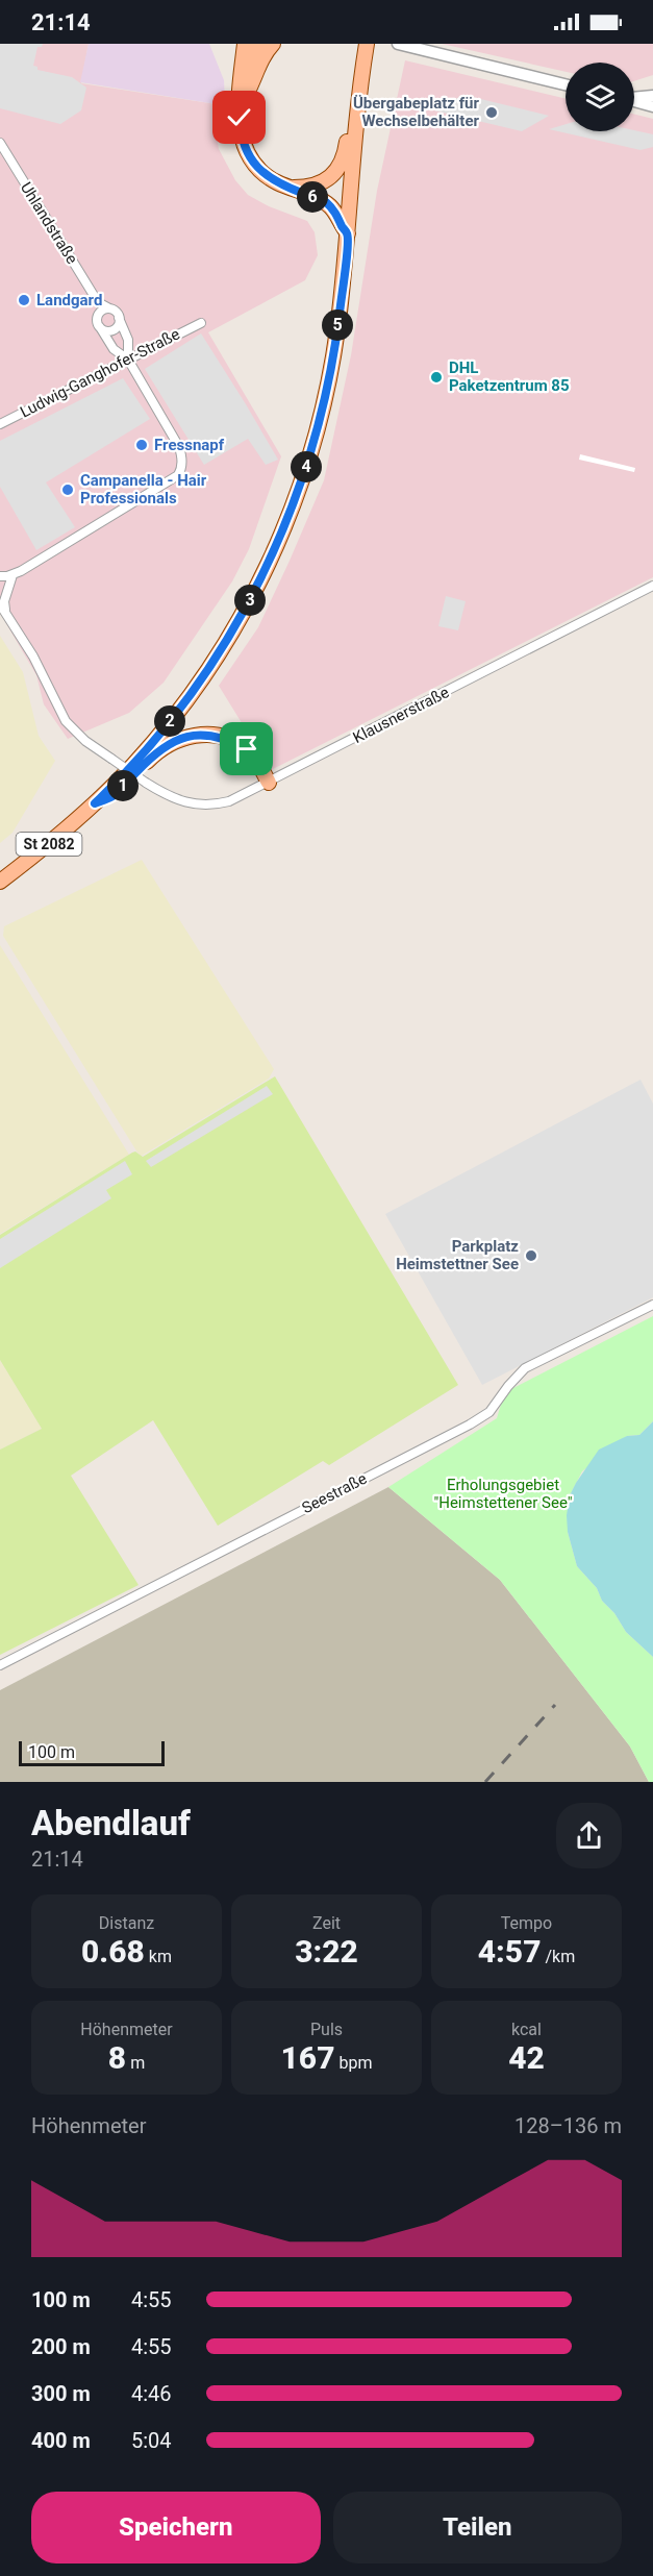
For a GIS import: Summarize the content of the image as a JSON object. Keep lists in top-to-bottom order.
{
  "streets": {
    "main road": ["St 2082"],
    "street": [
      "Uhlandstraße",
      "Ludwig-Ganghofer-Straße",
      "Klausnerstraße",
      "Seestraße"
    ]
  },
  "parks": ["Erholungsgebiet \"Heimstettener See\""],
  "places": [
    "Übergabeplatz für Wechselbehälter",
    "Landgard",
    "DHL Paketzentrum 85",
    "Fressnapf",
    "Campanella - Hair Professionals",
    "Parkplatz Heimstettner See"
  ],
  "scale_bar": "100 m",
  "page": {
    "status": "21:14",
    "pins": [
      "6",
      "5",
      "4",
      "3",
      "2",
      "1"
    ],
    "scale": "100 m",
    "heading": ["Abendlauf", "21:14"],
    "stats": [
      ["Distanz", "0.68 km"],
      ["Zeit", "3:22"],
      ["Tempo", "4:57 /km"],
      ["Höhenmeter", "8 m"],
      ["Puls", "167 bpm"],
      ["kcal", "42"]
    ],
    "chart": ["Höhenmeter", "128–136 m"],
    "list": [
      {
        "name": "100 m",
        "note": "4:55"
      },
      {
        "name": "200 m",
        "note": "4:55"
      },
      {
        "name": "300 m",
        "note": "4:46"
      },
      {
        "name": "400 m",
        "note": "5:04"
      }
    ],
    "buttons": ["Speichern", "Teilen"]
  }
}
